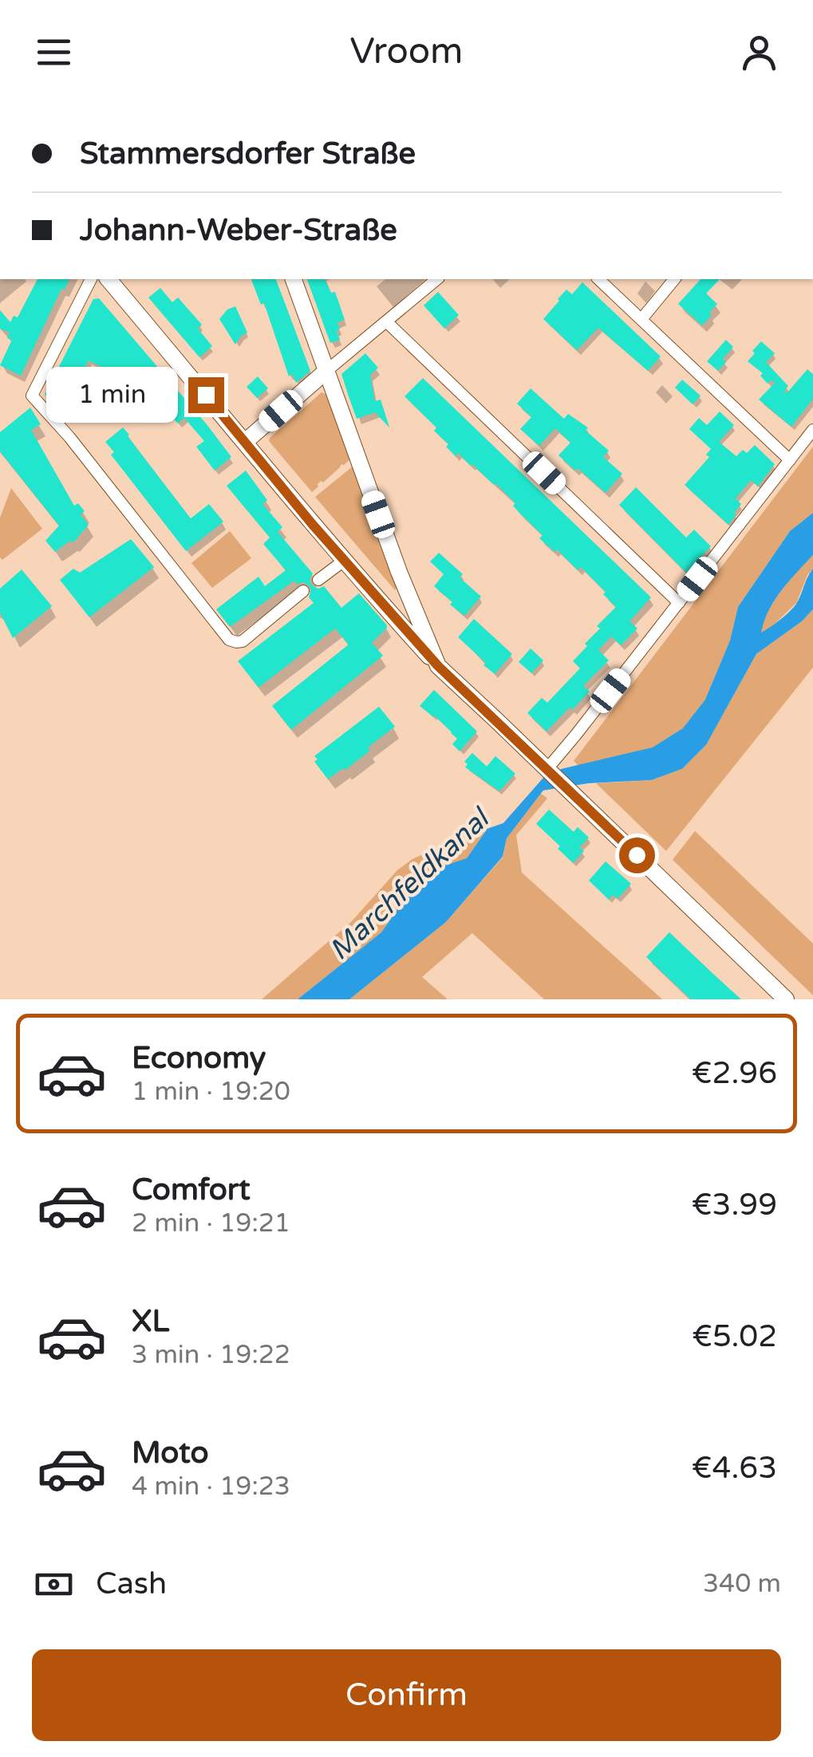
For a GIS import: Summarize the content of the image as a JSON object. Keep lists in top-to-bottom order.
{
  "water": ["Marchfeldkanal"],
  "page": {
    "header": "Vroom",
    "banner": ["Stammersdorfer Straße", "Johann-Weber-Straße"],
    "bubble": "1 min",
    "list": [
      {
        "name": "Economy",
        "note": "1 min · 19:20",
        "value": "€2.96"
      },
      {
        "name": "Comfort",
        "note": "2 min · 19:21",
        "value": "€3.99"
      },
      {
        "name": "XL",
        "note": "3 min · 19:22",
        "value": "€5.02"
      },
      {
        "name": "Moto",
        "note": "4 min · 19:23",
        "value": "€4.63"
      }
    ],
    "pay": ["Cash", "340 m"],
    "buttons": "Confirm"
  }
}
